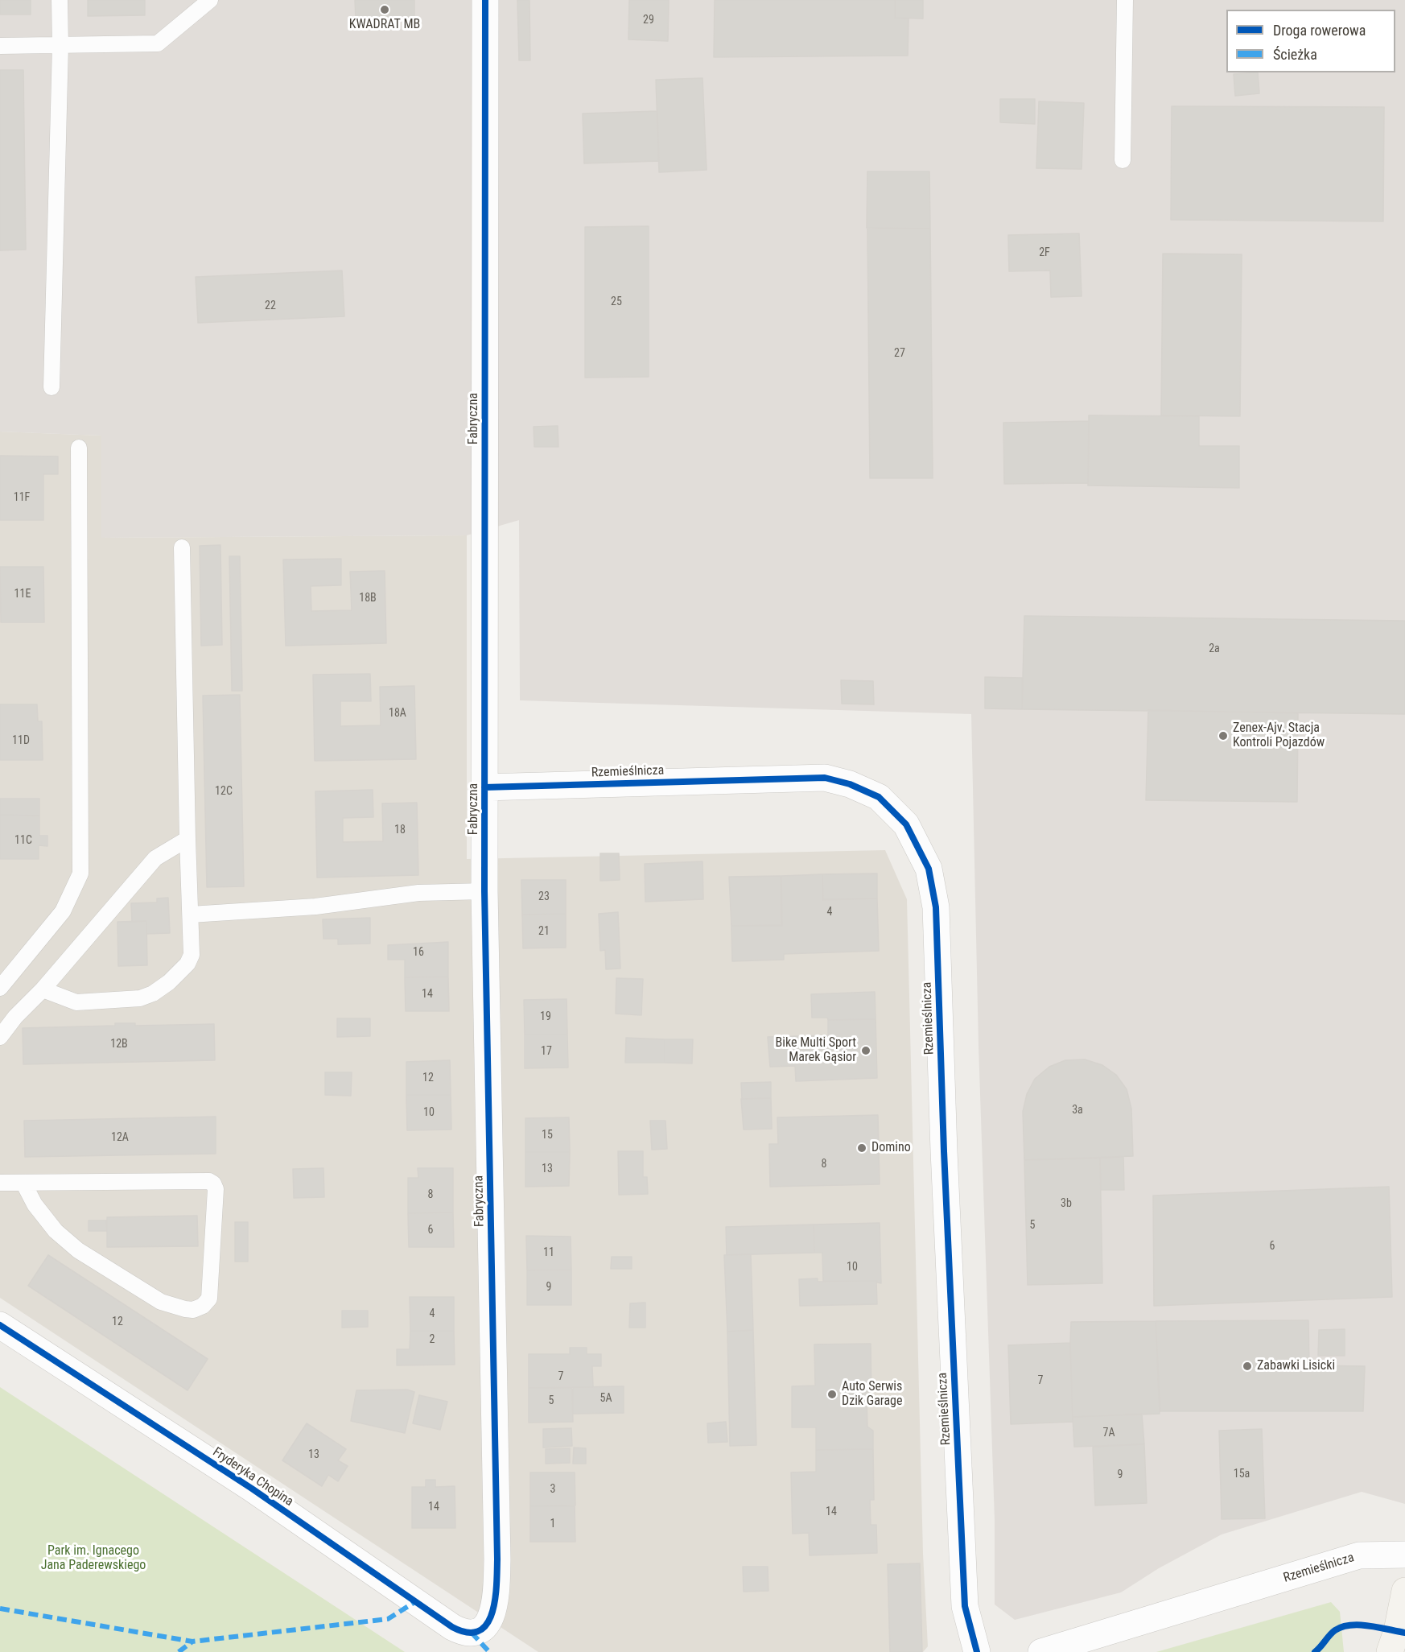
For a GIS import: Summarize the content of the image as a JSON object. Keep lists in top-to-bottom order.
{
  "streets": {
    "street": ["Fabryczna", "Rzemieślnicza", "Fryderyka Chopina"]
  },
  "crossings": [
    ["Fabryczna", "Rzemieślnicza"],
    ["Fabryczna", "Fryderyka Chopina"]
  ],
  "parks": ["Park im. Ignacego Jana Paderewskiego"],
  "places": [
    "KWADRAT MB",
    "Zenex-Ajv. Stacja Kontroli Pojazdów",
    "Bike Multi Sport Marek Gąsior",
    "Domino",
    "Zabawki Lisicki",
    "Auto Serwis Dzik Garage"
  ],
  "house_numbers": [
    "29",
    "2F",
    "25",
    "22",
    "27",
    "11F",
    "11E",
    "18B",
    "2a",
    "18A",
    "11D",
    "12C",
    "18",
    "11C",
    "23",
    "4",
    "21",
    "16",
    "14",
    "19",
    "12B",
    "17",
    "12",
    "3a",
    "10",
    "15",
    "12A",
    "8",
    "13",
    "8",
    "3b",
    "5",
    "6",
    "6",
    "11",
    "10",
    "9",
    "4",
    "12",
    "2",
    "7",
    "7",
    "5A",
    "5",
    "7A",
    "13",
    "15a",
    "9",
    "3",
    "14",
    "14",
    "1"
  ],
  "legend": ["Droga rowerowa", "Ścieżka"]
}
